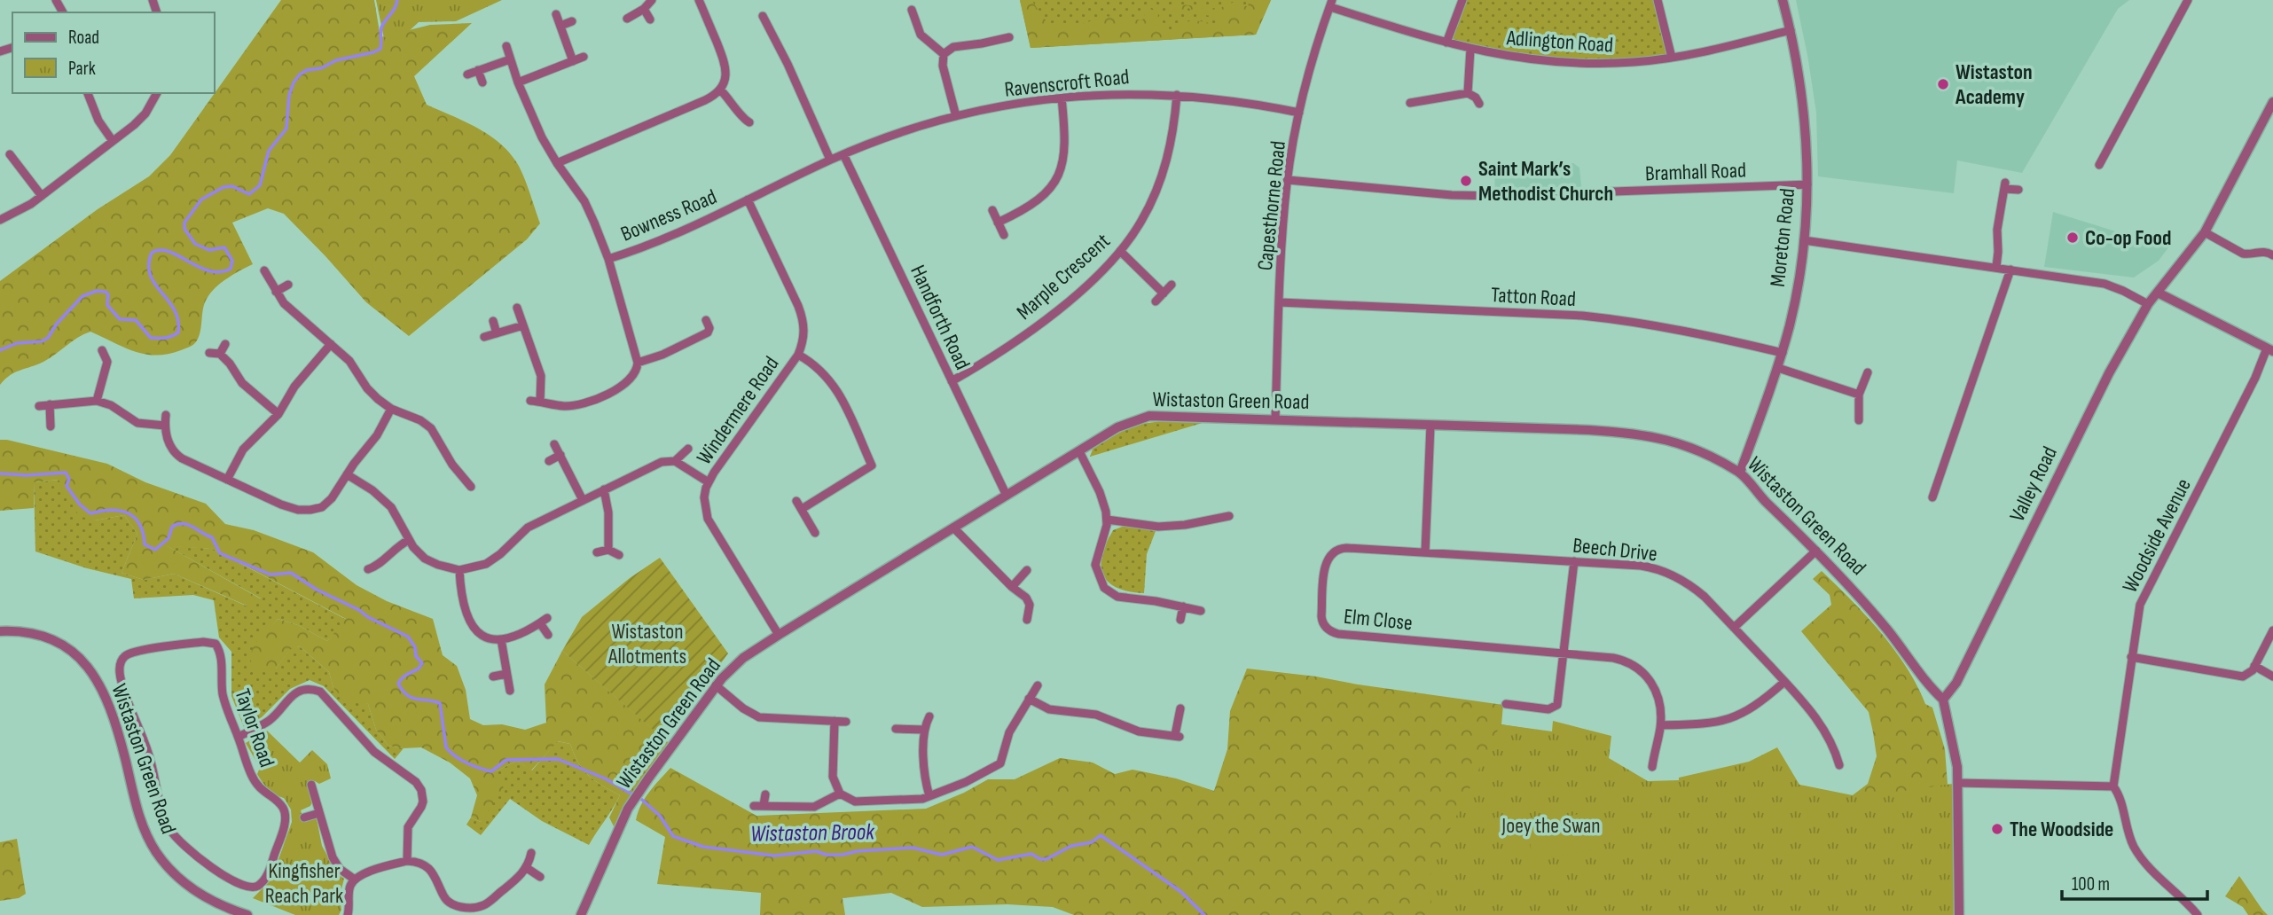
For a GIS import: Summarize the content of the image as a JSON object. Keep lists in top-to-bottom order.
{
  "streets": {
    "street": [
      "Adlington Road",
      "Ravenscroft Road",
      "Bramhall Road",
      "Capesthorne Road",
      "Bowness Road",
      "Moreton Road",
      "Marple Crescent",
      "Tatton Road",
      "Handforth Road",
      "Wistaston Green Road",
      "Windermere Road",
      "Valley Road",
      "Woodside Avenue",
      "Beech Drive",
      "Elm Close",
      "Taylor Road"
    ]
  },
  "crossings": [
    ["Adlington Road", "Capesthorne Road"],
    ["Adlington Road", "Moreton Road"],
    ["Ravenscroft Road", "Capesthorne Road"],
    ["Ravenscroft Road", "Bowness Road"],
    ["Ravenscroft Road", "Marple Crescent"],
    ["Ravenscroft Road", "Handforth Road"],
    ["Bramhall Road", "Capesthorne Road"],
    ["Bramhall Road", "Moreton Road"],
    ["Capesthorne Road", "Tatton Road"],
    ["Capesthorne Road", "Wistaston Green Road"],
    ["Bowness Road", "Handforth Road"],
    ["Bowness Road", "Windermere Road"],
    ["Moreton Road", "Tatton Road"],
    ["Moreton Road", "Wistaston Green Road"],
    ["Marple Crescent", "Handforth Road"],
    ["Handforth Road", "Wistaston Green Road"],
    ["Wistaston Green Road", "Windermere Road"],
    ["Wistaston Green Road", "Valley Road"],
    ["Beech Drive", "Elm Close"]
  ],
  "water": ["Wistaston Brook"],
  "parks": ["Wistaston Allotments", "Joey the Swan", "Kingfisher Reach Park"],
  "places": [
    "Wistaston Academy",
    "Saint Mark’s Methodist Church",
    "Co-op Food",
    "The Woodside"
  ],
  "legend": ["Road", "Park"],
  "scale_bar": "100 m"
}
